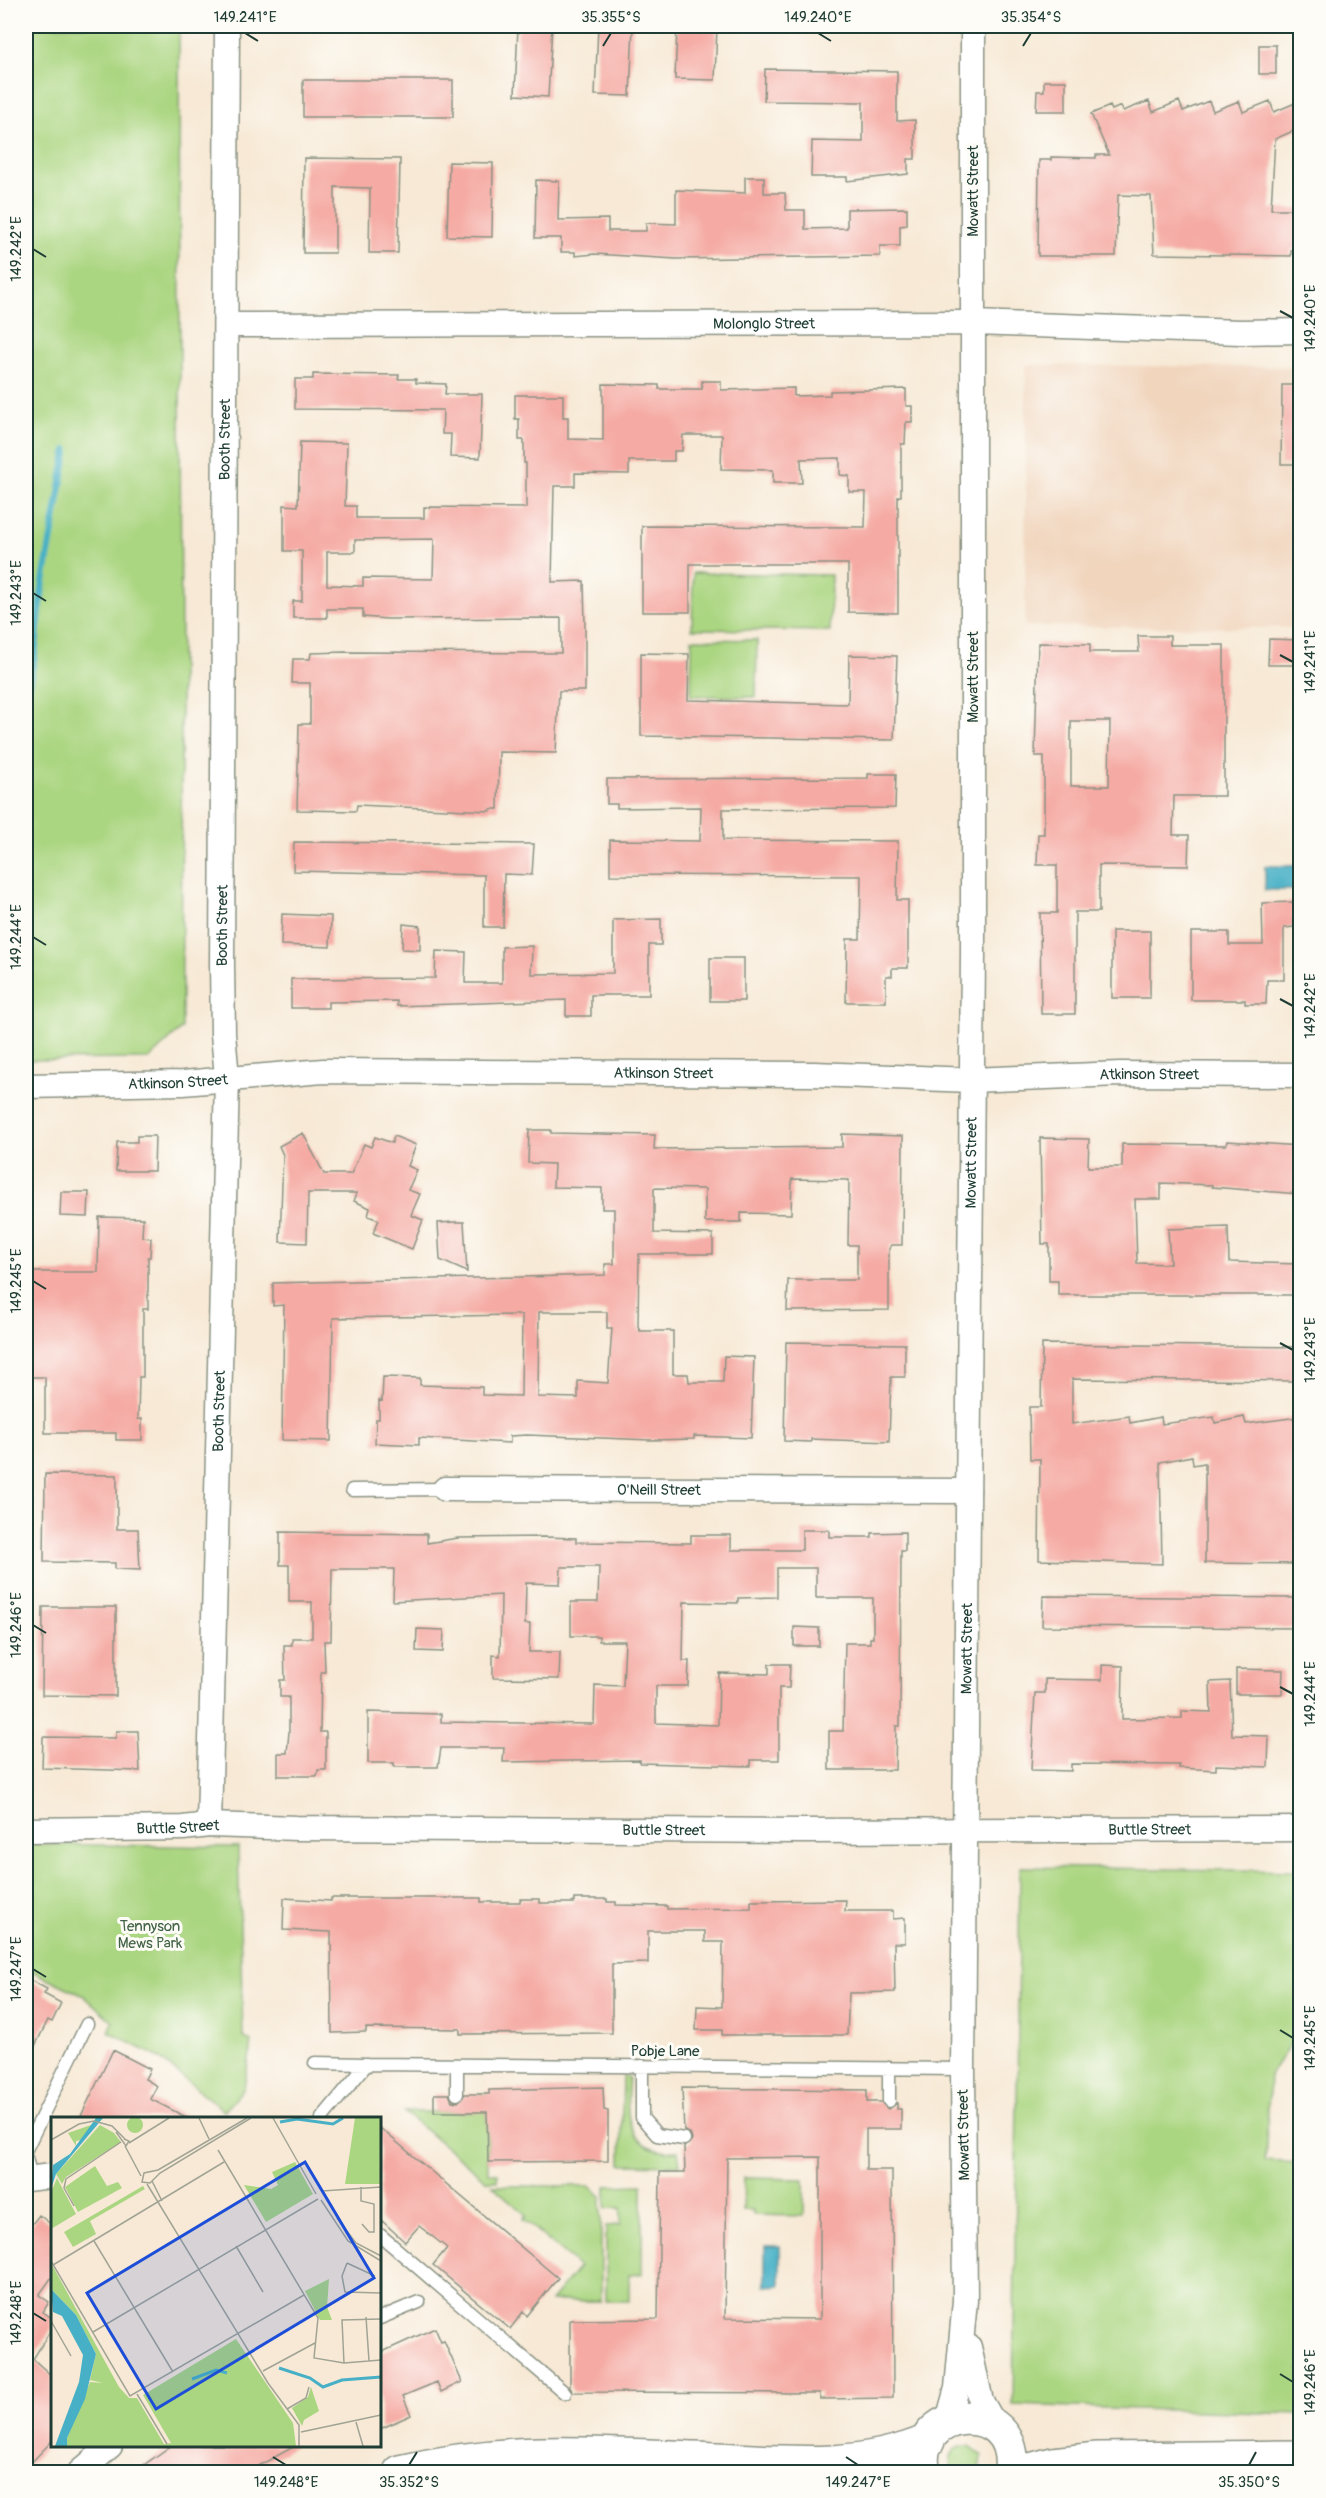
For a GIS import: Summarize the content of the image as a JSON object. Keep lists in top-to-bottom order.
{
  "streets": {
    "street": [
      "Mowatt Street",
      "Molonglo Street",
      "Booth Street",
      "Atkinson Street",
      "O'Neill Street",
      "Buttle Street"
    ],
    "lane": ["Pobje Lane"]
  },
  "crossings": [
    ["Mowatt Street", "Molonglo Street"],
    ["Mowatt Street", "Atkinson Street"],
    ["Mowatt Street", "O'Neill Street"],
    ["Mowatt Street", "Buttle Street"],
    ["Mowatt Street", "Pobje Lane"],
    ["Molonglo Street", "Booth Street"],
    ["Booth Street", "Atkinson Street"],
    ["Booth Street", "Buttle Street"]
  ],
  "parks": ["Tennyson Mews Park"],
  "coordinates": [
    "149.241°E",
    "35.355°S",
    "149.240°E",
    "35.354°S",
    "149.242°E",
    "149.243°E",
    "149.244°E",
    "149.245°E",
    "149.246°E",
    "149.247°E",
    "149.248°E",
    "35.352°S",
    "35.350°S"
  ]
}
